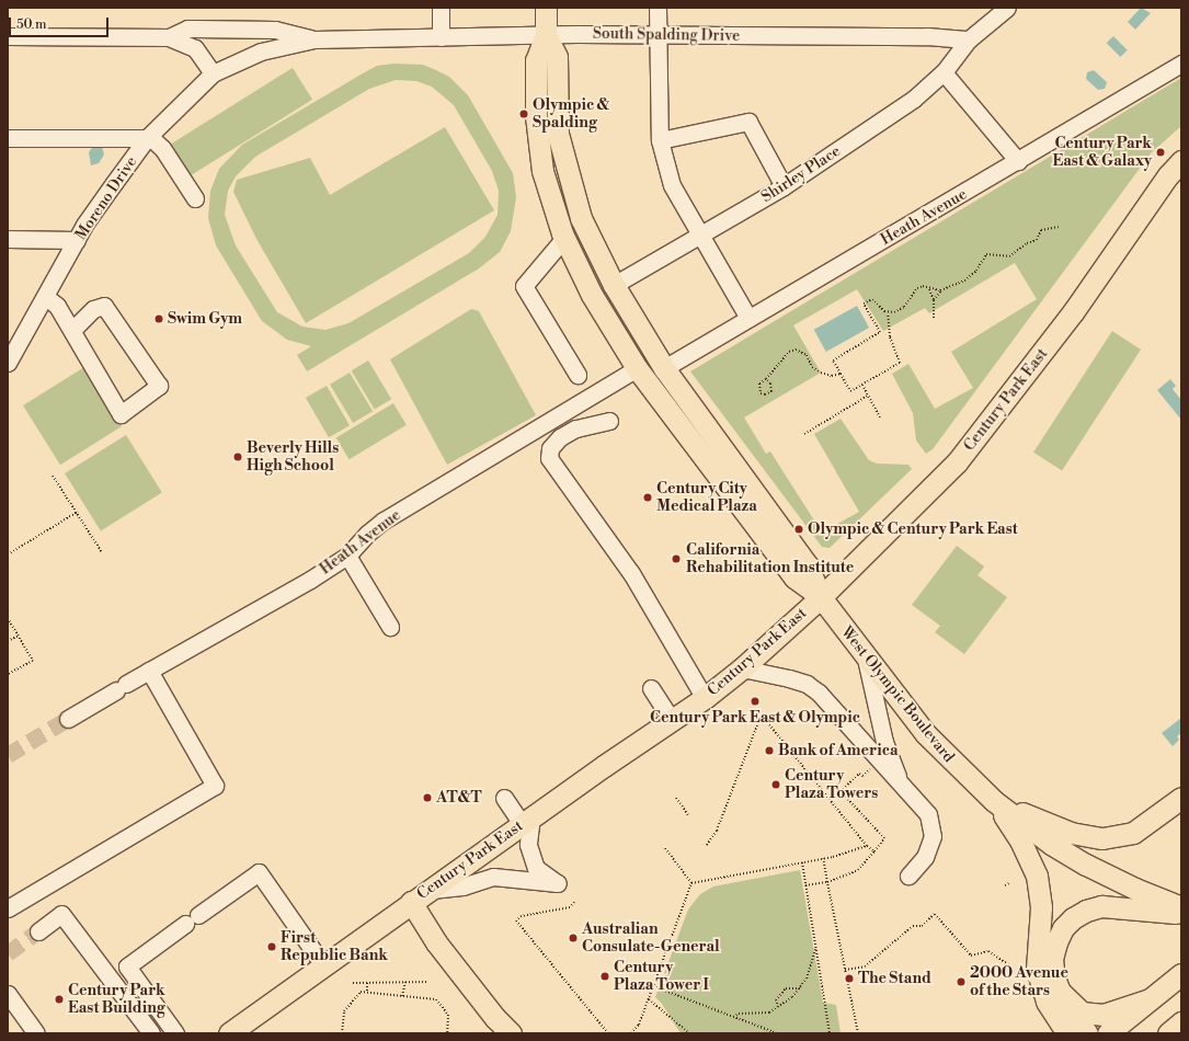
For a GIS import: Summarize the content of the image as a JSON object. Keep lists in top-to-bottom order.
{
  "streets": {
    "main road": ["Century Park East", "West Olympic Boulevard"],
    "street": [
      "South Spalding Drive",
      "Shirley Place",
      "Moreno Drive",
      "Heath Avenue"
    ]
  },
  "crossings": [
    ["South Spalding Drive", "Shirley Place"],
    ["South Spalding Drive", "Moreno Drive"],
    ["South Spalding Drive", "West Olympic Boulevard"],
    ["Shirley Place", "West Olympic Boulevard"],
    ["Heath Avenue", "West Olympic Boulevard"],
    ["Century Park East", "West Olympic Boulevard"]
  ],
  "places": [
    "Olympic & Spalding",
    "Century Park East & Galaxy",
    "Swim Gym",
    "Beverly Hills High School",
    "Century City Medical Plaza",
    "Olympic & Century Park East",
    "California Rehabilitation Institute",
    "Century Park East & Olympic",
    "Bank of America",
    "Century Plaza Towers",
    "AT&T",
    "Australian Consulate-General",
    "First Republic Bank",
    "Century Plaza Tower I",
    "The Stand",
    "2000 Avenue of the Stars",
    "Century Park East Building"
  ],
  "scale_bar": "50 m"
}
